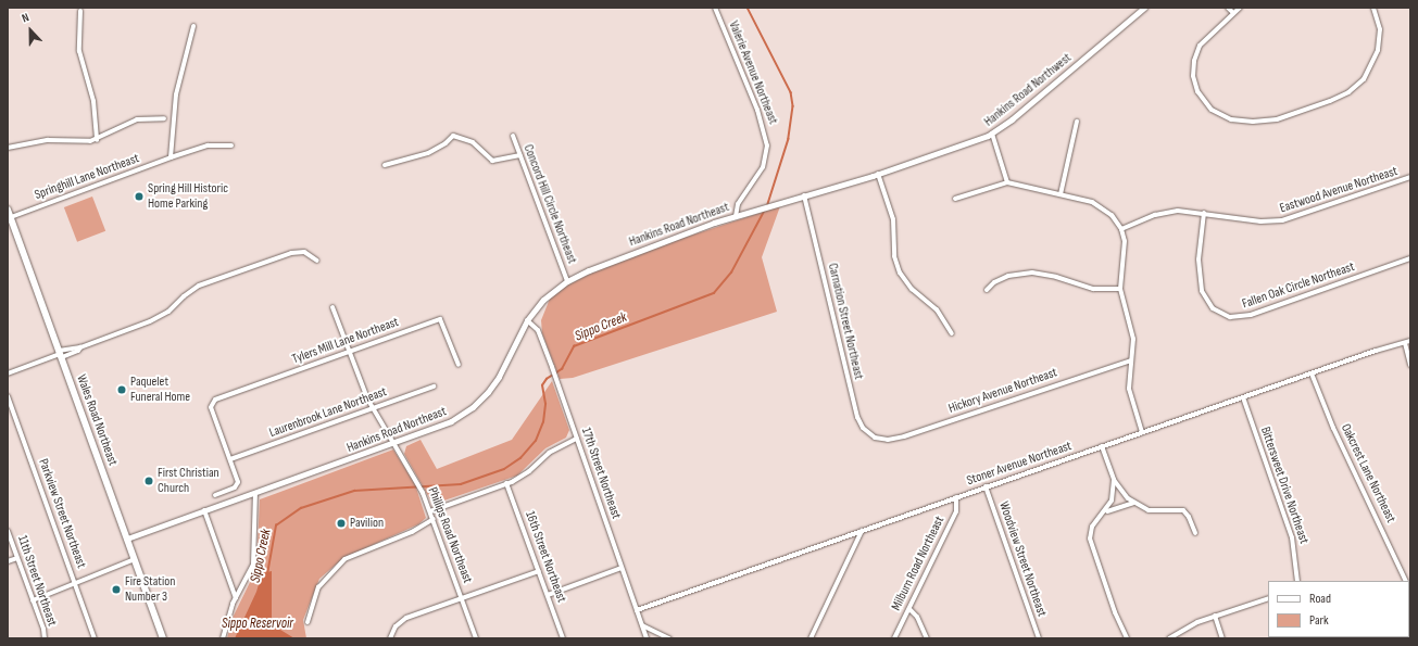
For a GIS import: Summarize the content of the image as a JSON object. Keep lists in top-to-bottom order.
{
  "streets": {
    "main road": ["Wales Road Northeast"],
    "street": [
      "Valerie Avenue Northeast",
      "Hankins Road Northwest",
      "Springhill Lane Northeast",
      "Eastwood Avenue Northeast",
      "Concord Hill Circle Northeast",
      "Hankins Road Northeast",
      "Fallen Oak Circle Northeast",
      "Carnation Street Northeast",
      "Tylers Mill Lane Northeast",
      "Hickory Avenue Northeast",
      "Laurenbrook Lane Northeast",
      "Stoner Avenue Northeast",
      "17th Street Northeast",
      "Oakcrest Lane Northeast",
      "Bittersweet Drive Northeast",
      "Parkview Street Northeast",
      "Phillips Road Northeast",
      "16th Street Northeast",
      "Woodview Street Northeast",
      "Milburn Road Northeast",
      "11th Street Northeast"
    ]
  },
  "crossings": [
    ["Valerie Avenue Northeast", "Hankins Road Northeast"],
    ["Hankins Road Northwest", "Hankins Road Northeast"],
    ["Springhill Lane Northeast", "Wales Road Northeast"],
    ["Eastwood Avenue Northeast", "Fallen Oak Circle Northeast"],
    ["Concord Hill Circle Northeast", "Hankins Road Northeast"],
    ["Hankins Road Northeast", "Carnation Street Northeast"],
    ["Hankins Road Northeast", "Wales Road Northeast"],
    ["Hankins Road Northeast", "17th Street Northeast"],
    ["Hankins Road Northeast", "Phillips Road Northeast"],
    ["Carnation Street Northeast", "Hickory Avenue Northeast"],
    ["Tylers Mill Lane Northeast", "Laurenbrook Lane Northeast"],
    ["Tylers Mill Lane Northeast", "Phillips Road Northeast"],
    ["Laurenbrook Lane Northeast", "Phillips Road Northeast"],
    ["Stoner Avenue Northeast", "17th Street Northeast"],
    ["Stoner Avenue Northeast", "Oakcrest Lane Northeast"],
    ["Stoner Avenue Northeast", "Bittersweet Drive Northeast"],
    ["Stoner Avenue Northeast", "Woodview Street Northeast"],
    ["Stoner Avenue Northeast", "Milburn Road Northeast"]
  ],
  "water": ["Sippo Creek", "Sippo Reservoir"],
  "places": [
    "Spring Hill Historic Home Parking",
    "Paquelet Funeral Home",
    "First Christian Church",
    "Pavilion",
    "Fire Station Number 3"
  ],
  "legend": ["Road", "Park"],
  "north": "top"
}
